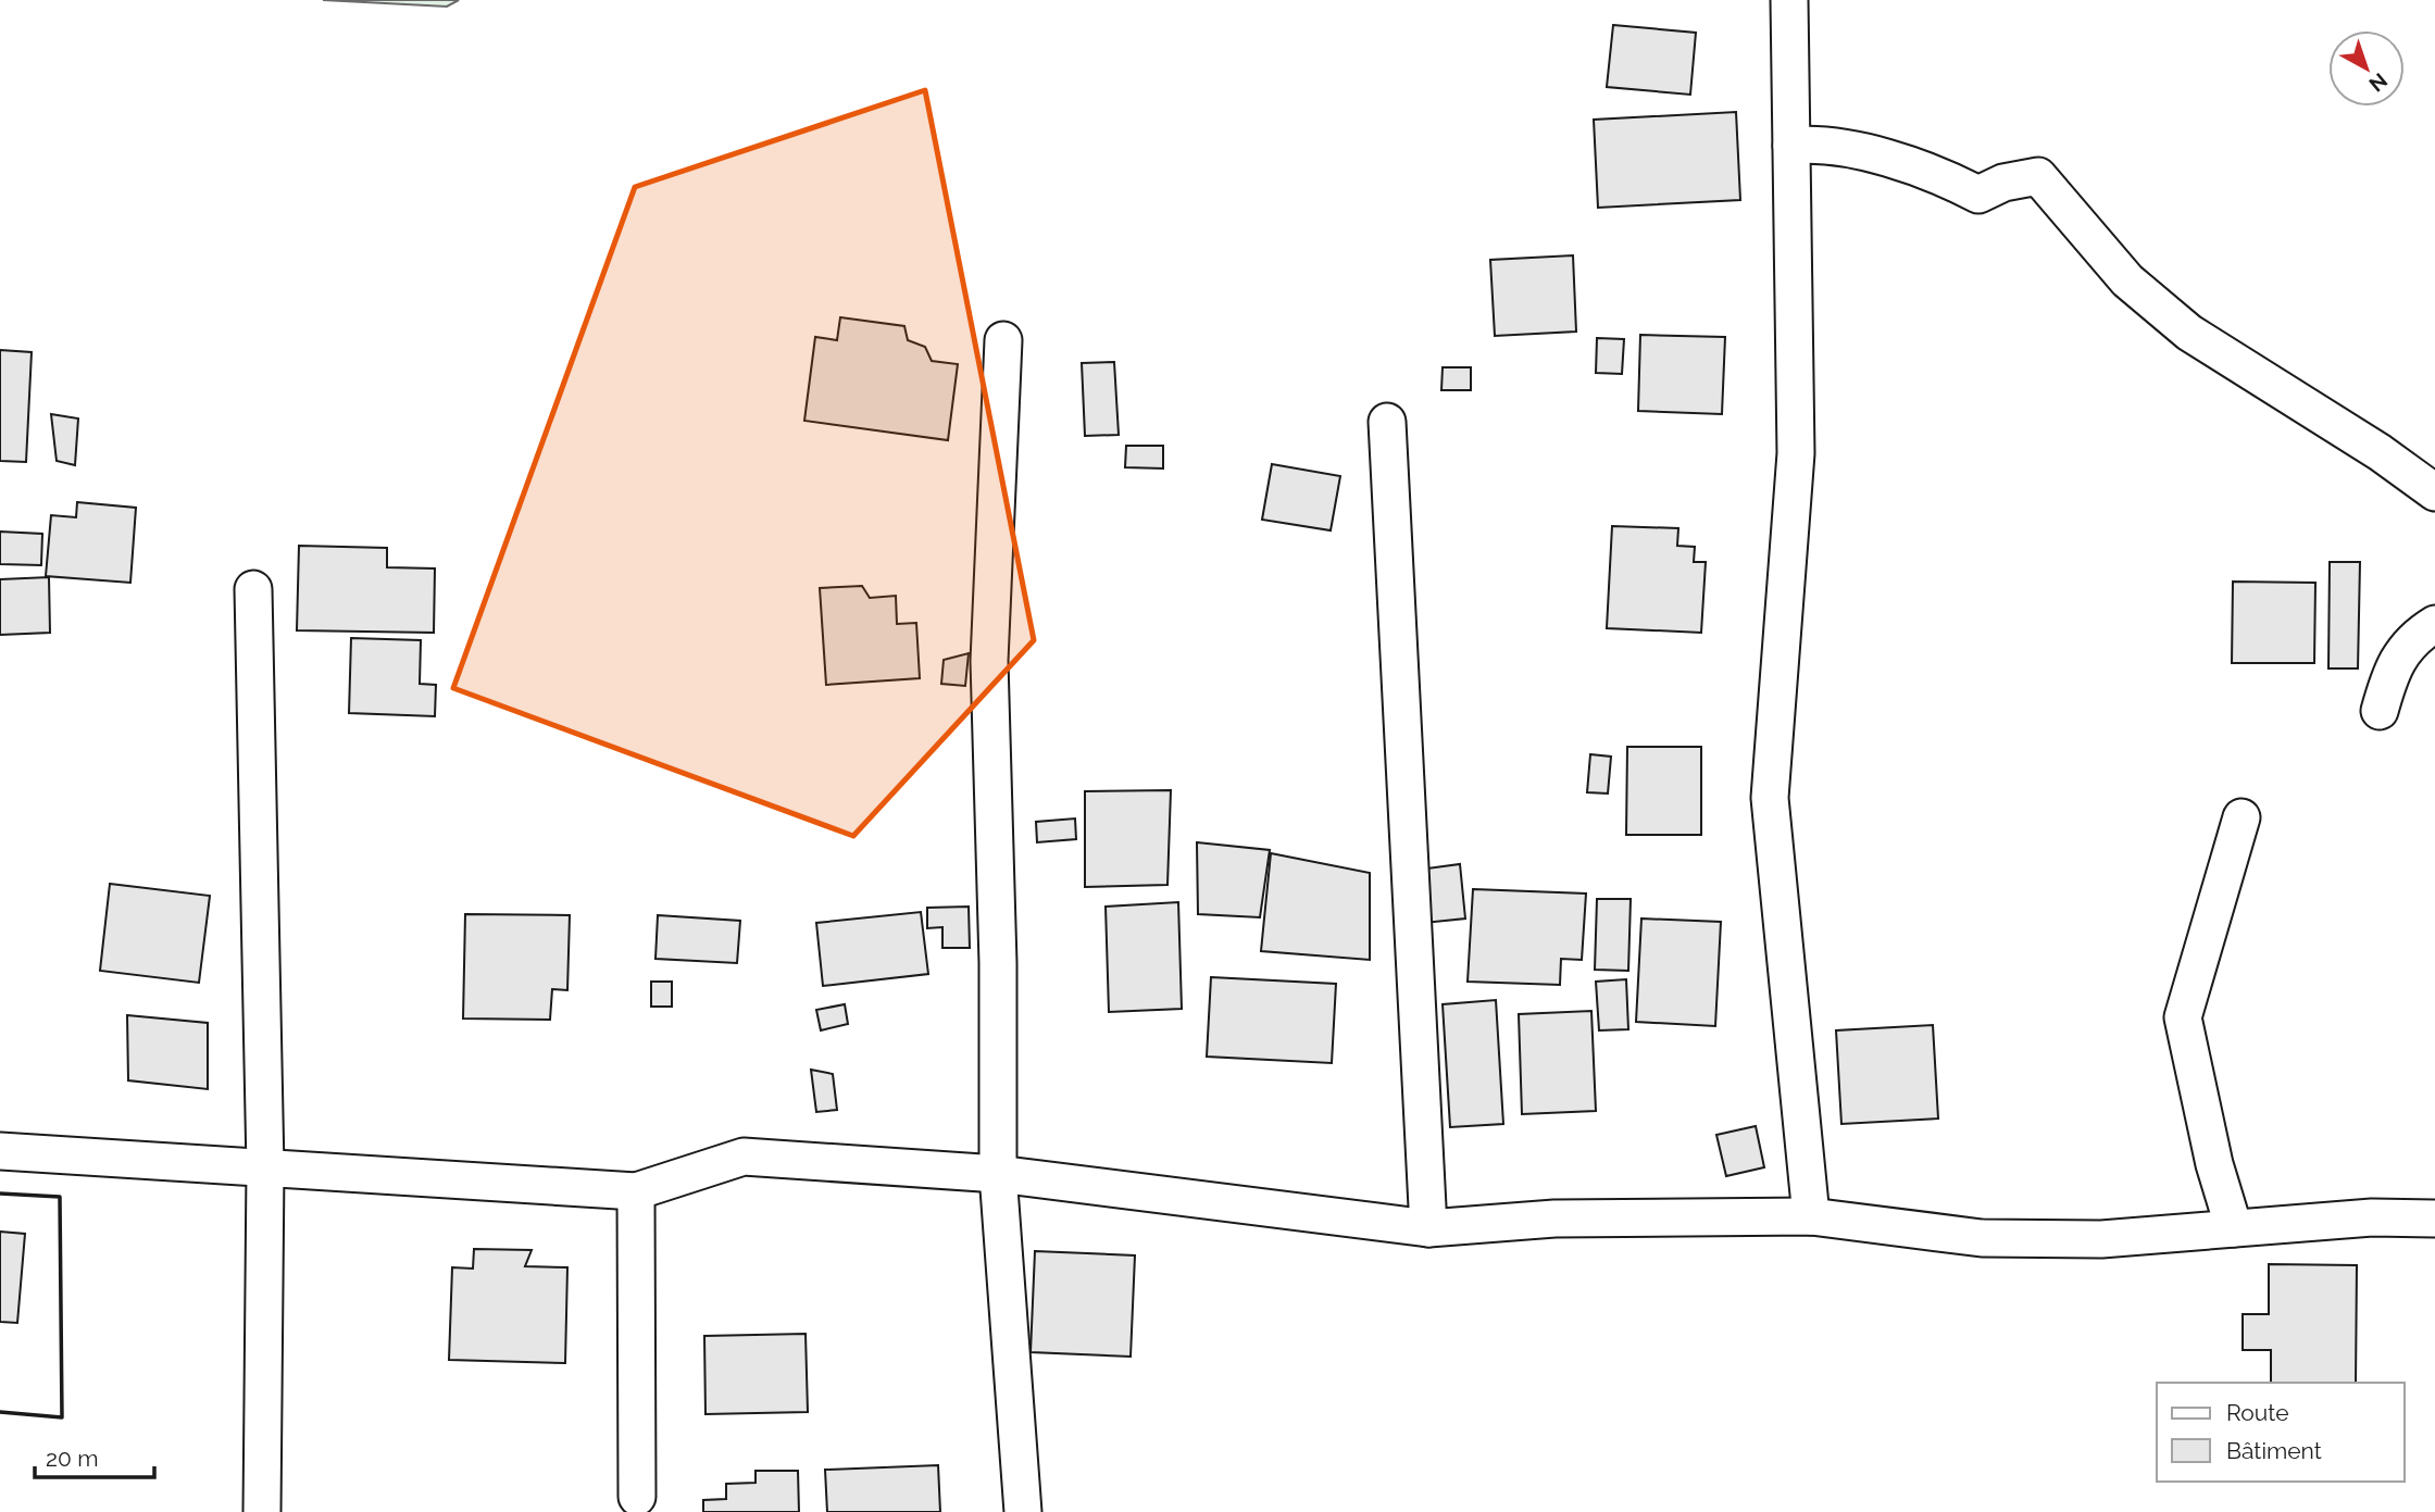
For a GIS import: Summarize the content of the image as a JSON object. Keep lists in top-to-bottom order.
{
  "legend": ["Route", "Bâtiment"],
  "scale_bar": "20 m",
  "north": "bottom right"
}
